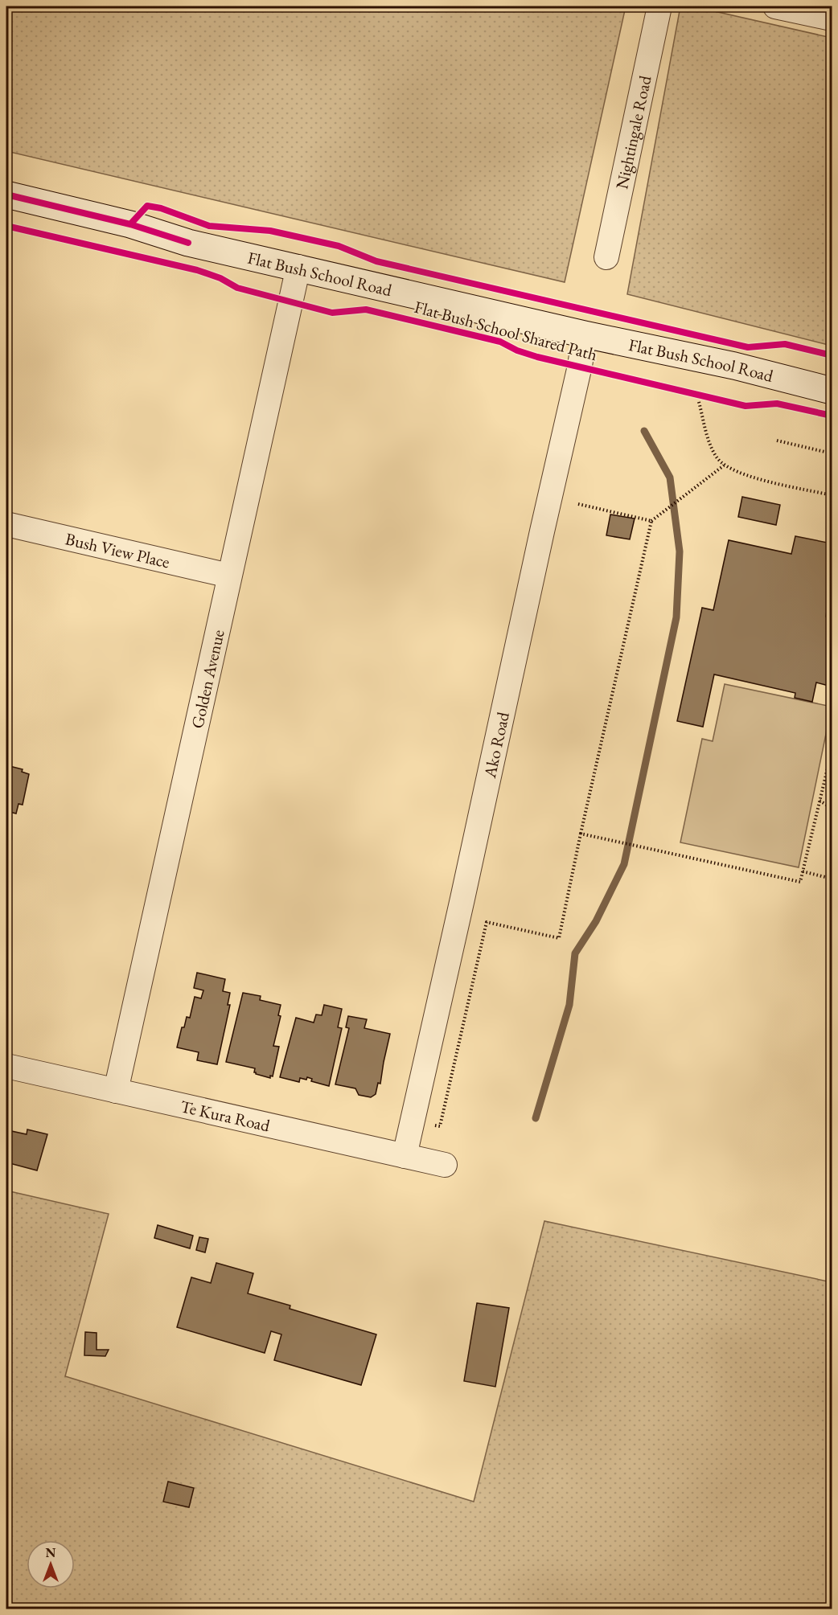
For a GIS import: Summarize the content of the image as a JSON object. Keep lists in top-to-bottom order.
{
  "streets": {
    "street": [
      "Nightingale Road",
      "Flat Bush School Road",
      "Bush View Place",
      "Golden Avenue",
      "Ako Road",
      "Te Kura Road"
    ],
    "cycle path": ["Flat Bush School Shared Path"]
  },
  "crossings": [
    ["Flat Bush School Road", "Golden Avenue"],
    ["Flat Bush School Road", "Ako Road"],
    ["Bush View Place", "Golden Avenue"],
    ["Golden Avenue", "Te Kura Road"],
    ["Ako Road", "Te Kura Road"]
  ],
  "north": "top"
}
